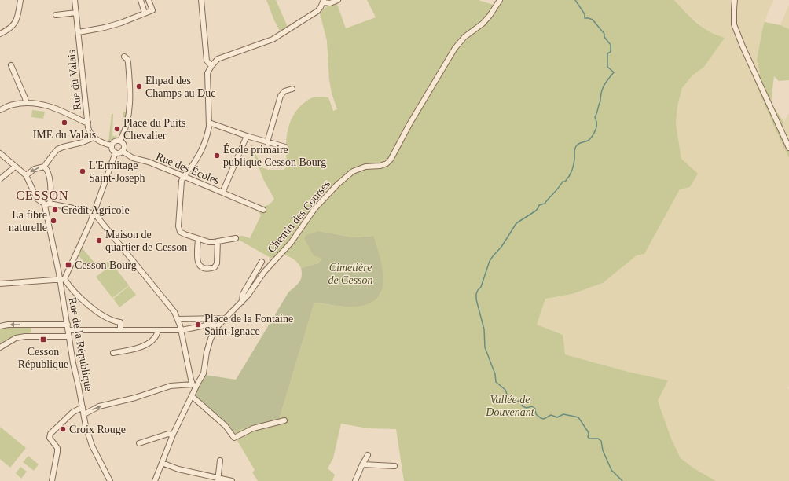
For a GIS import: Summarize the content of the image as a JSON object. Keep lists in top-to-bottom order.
{
  "streets": {
    "street": [
      "Rue du Valais",
      "Rue des Écoles",
      "Chemin des Courses",
      "Rue de la République"
    ]
  },
  "districts": ["CESSON"],
  "parks": ["Cimetière de Cesson", "Vallée de Douvenant"],
  "places": {
    "other": [
      "Ehpad des Champs au Duc",
      "IME du Valais",
      "Place du Puits Chevalier",
      "École primaire publique Cesson Bourg",
      "L'Ermitage Saint-Joseph",
      "Crédit Agricole",
      "La fibre naturelle",
      "Maison de quartier de Cesson",
      "Place de la Fontaine Saint-Ignace",
      "Croix Rouge"
    ],
    "transit": ["Cesson Bourg", "Cesson République"]
  }
}
